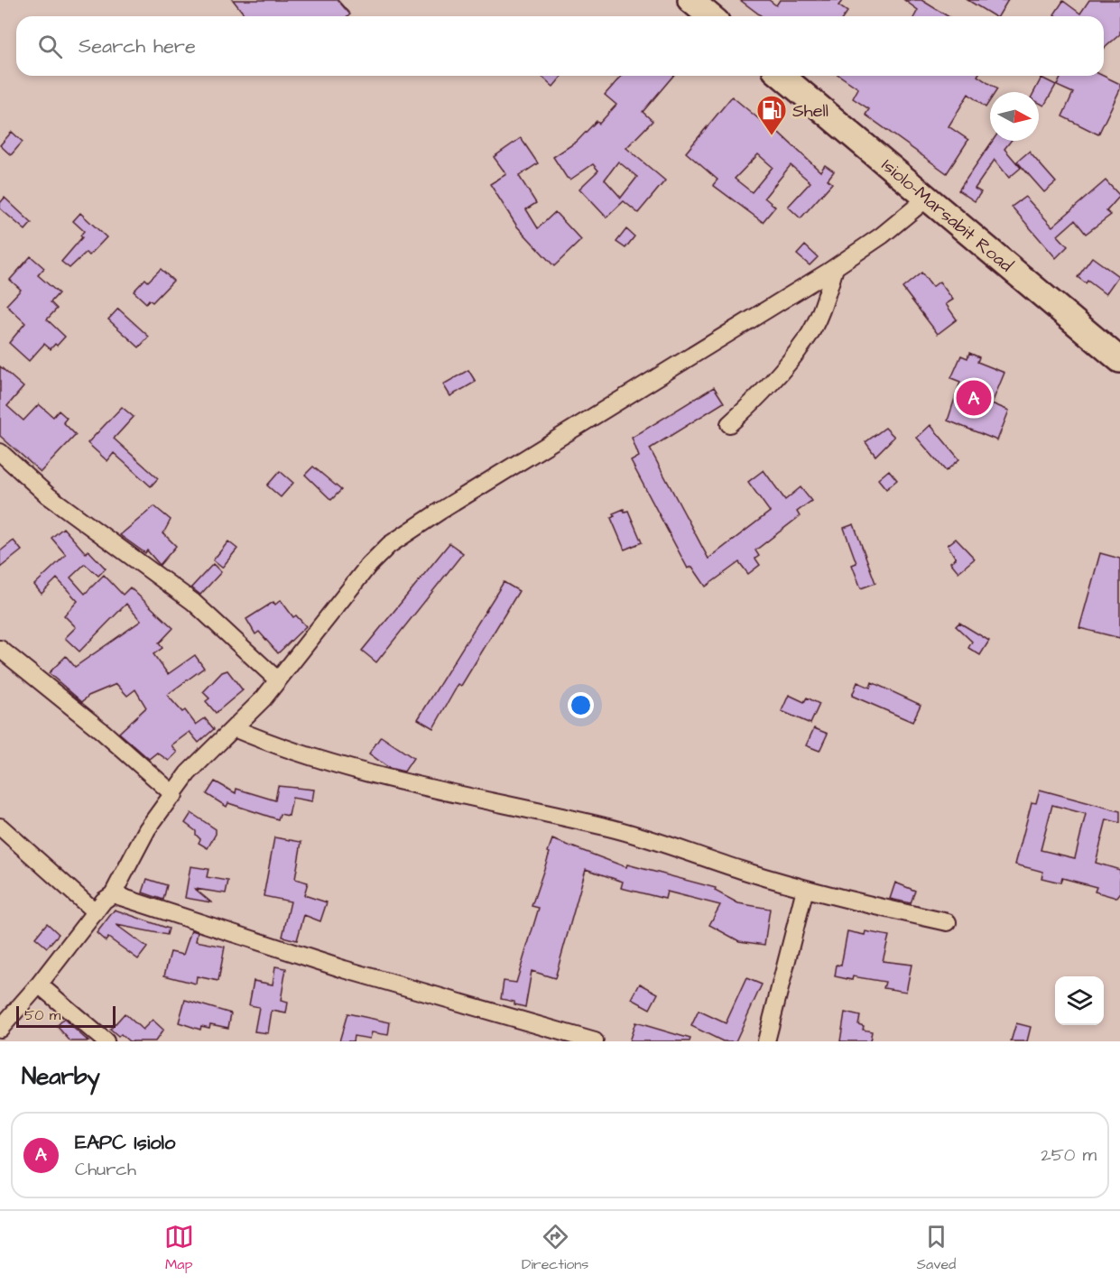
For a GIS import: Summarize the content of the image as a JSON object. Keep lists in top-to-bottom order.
{
  "streets": {
    "highway": ["Isiolo-Marsabit Road"]
  },
  "places": {
    "fuel station": ["Shell"]
  },
  "scale_bar": "50 m",
  "north": "right",
  "page": {
    "search": "Search here",
    "pins": "A",
    "scale": "50 m",
    "heading": "Nearby",
    "list": [
      {
        "mark": "A",
        "name": "EAPC Isiolo",
        "note": "Church",
        "value": "250 m"
      }
    ],
    "nav": ["Map", "Directions", "Saved"]
  }
}
